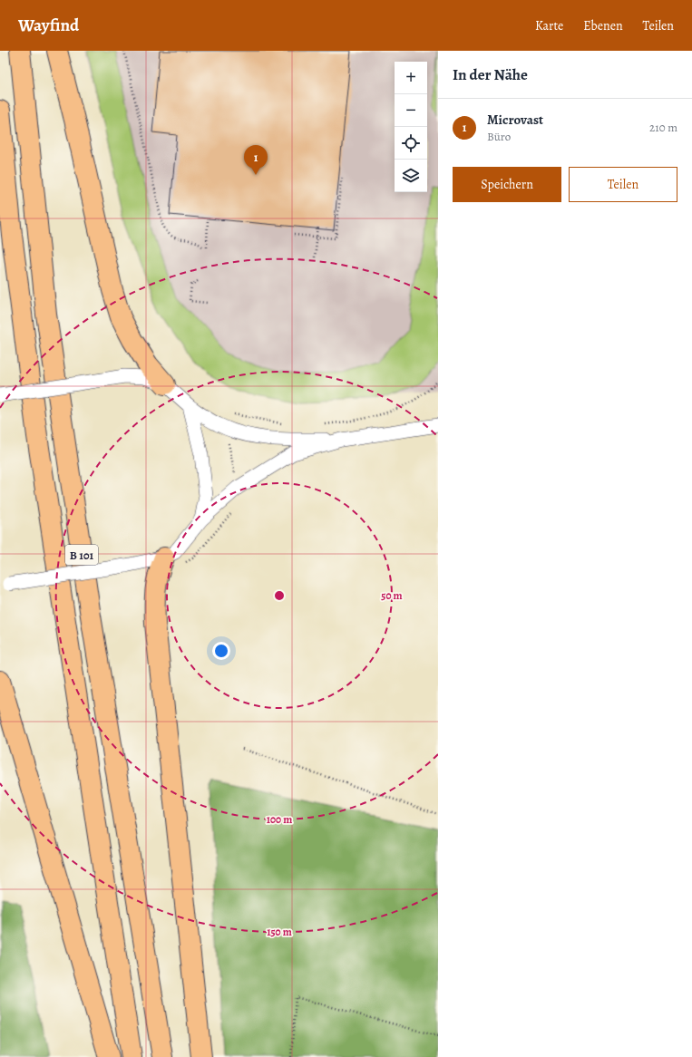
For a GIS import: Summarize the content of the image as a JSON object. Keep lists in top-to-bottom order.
{
  "streets": {
    "highway": ["B 101"]
  },
  "page": {
    "header": "Wayfind",
    "nav": ["Karte", "Ebenen", "Teilen"],
    "heading": "In der Nähe",
    "map_buttons": ["+", "−"],
    "list": [
      {
        "mark": "1",
        "name": "Microvast",
        "note": "Büro",
        "value": "210 m"
      }
    ],
    "pins": "1",
    "buttons": ["Speichern", "Teilen"]
  },
  "rings": ["50 m", "100 m", "150 m"]
}
